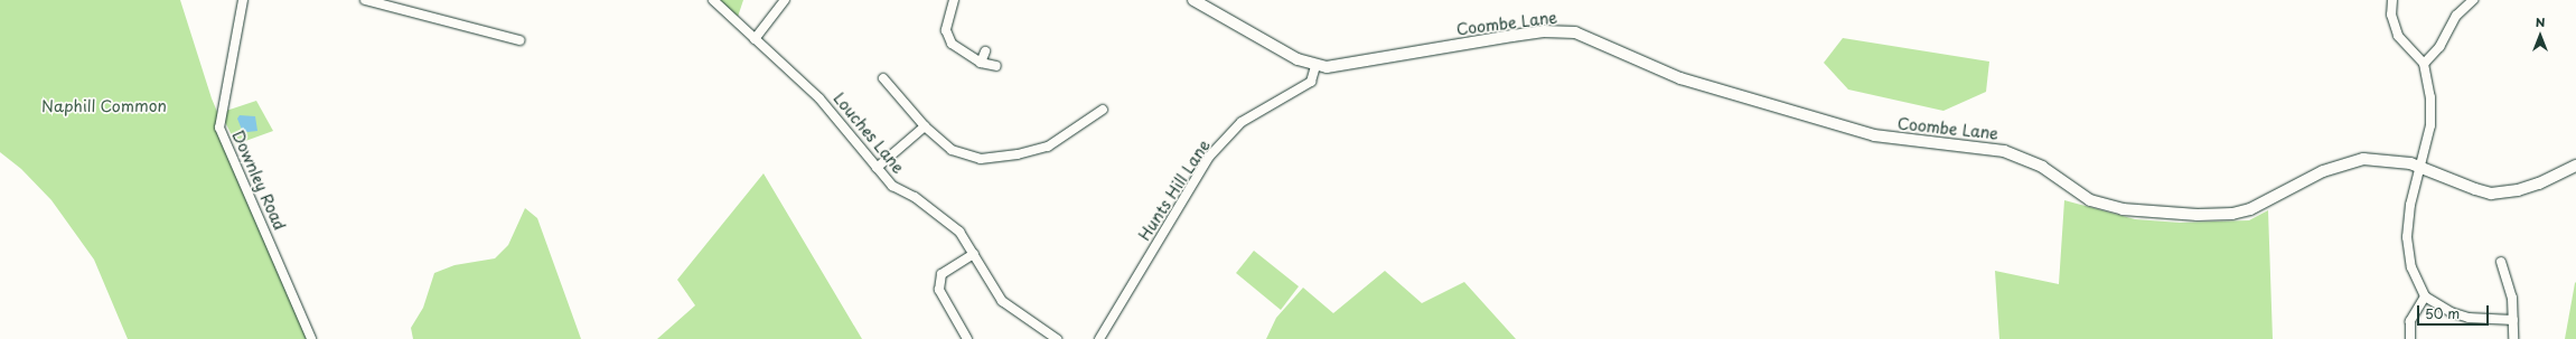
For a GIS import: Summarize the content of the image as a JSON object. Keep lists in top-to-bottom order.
{
  "streets": {
    "street": [
      "Coombe Lane",
      "Louches Lane",
      "Downley Road",
      "Hunts Hill Lane"
    ]
  },
  "crossings": [
    ["Coombe Lane", "Hunts Hill Lane"]
  ],
  "parks": ["Naphill Common"],
  "scale_bar": "50 m",
  "north": "top"
}
